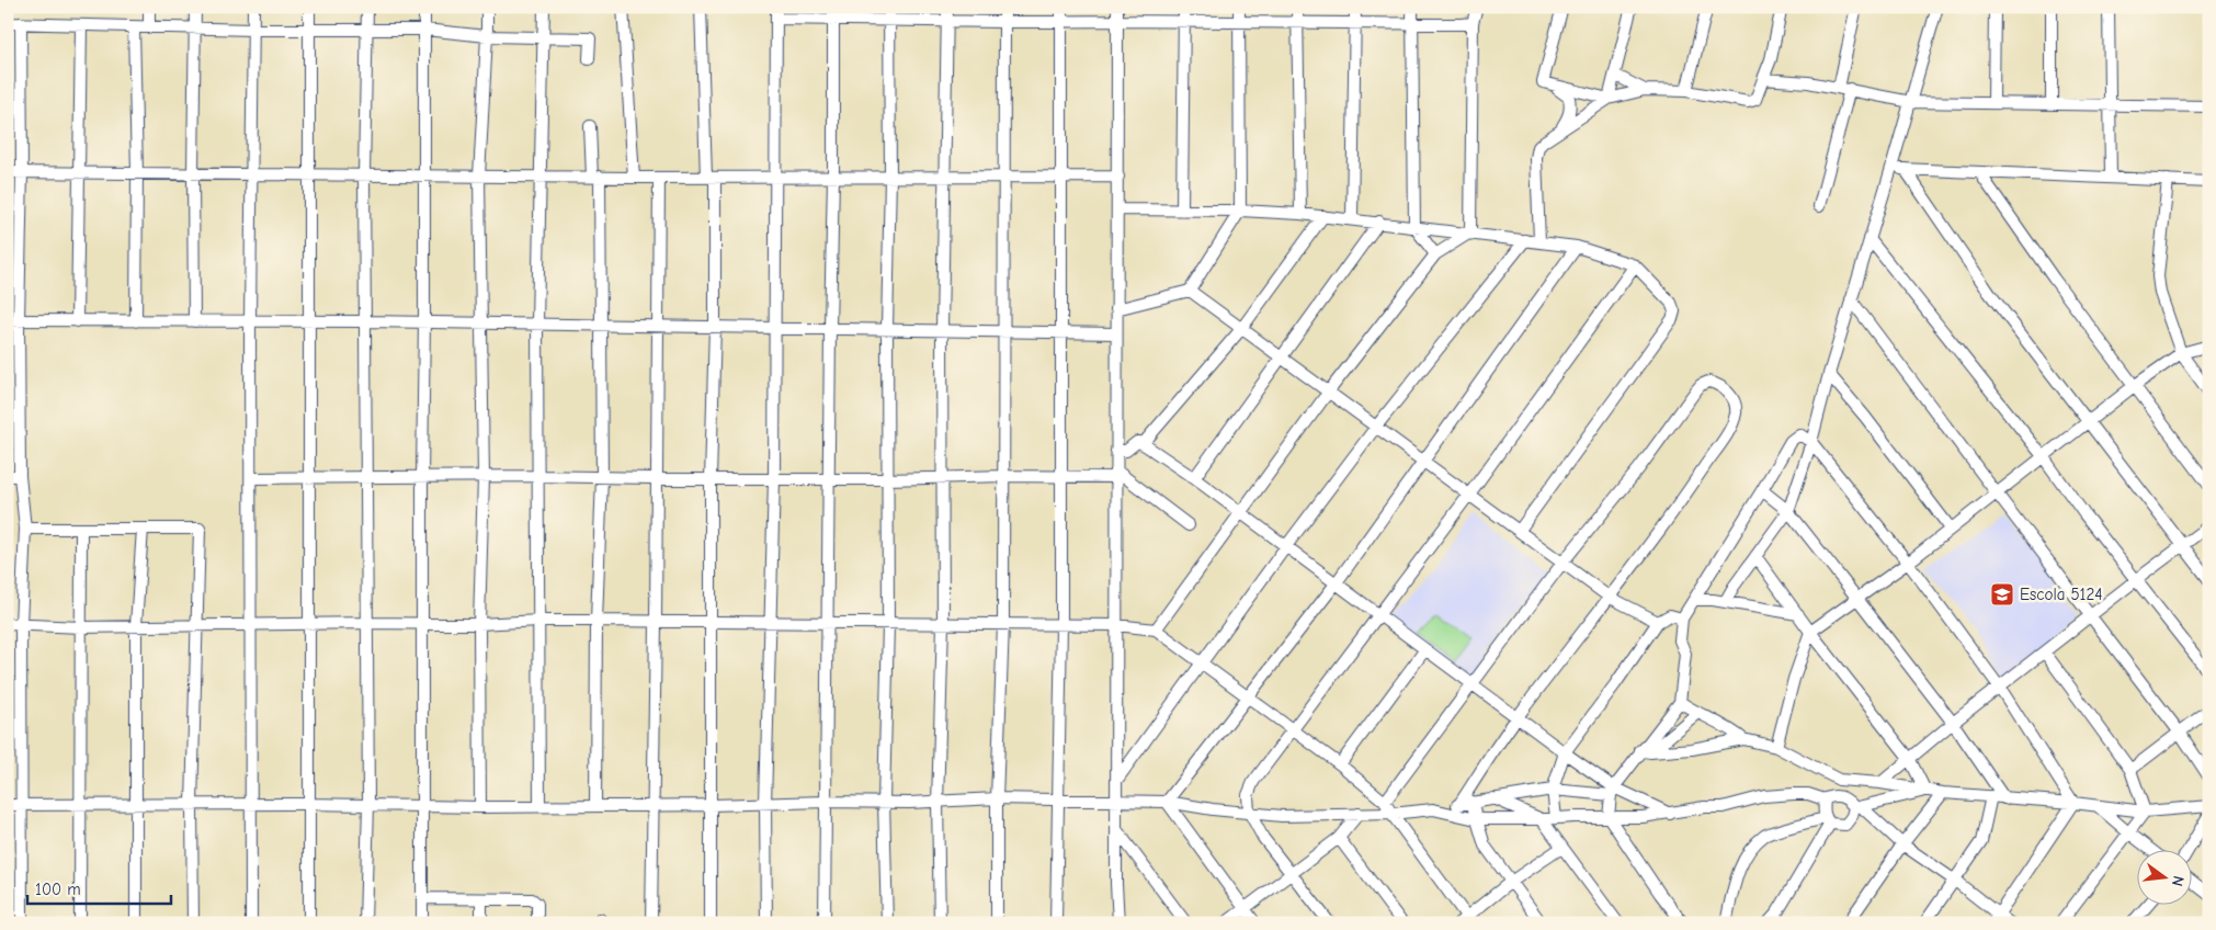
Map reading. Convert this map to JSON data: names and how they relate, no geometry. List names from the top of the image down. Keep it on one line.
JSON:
{"places":{"school or university":["Escola 5124"]},"scale_bar":"100 m","north":"right"}
